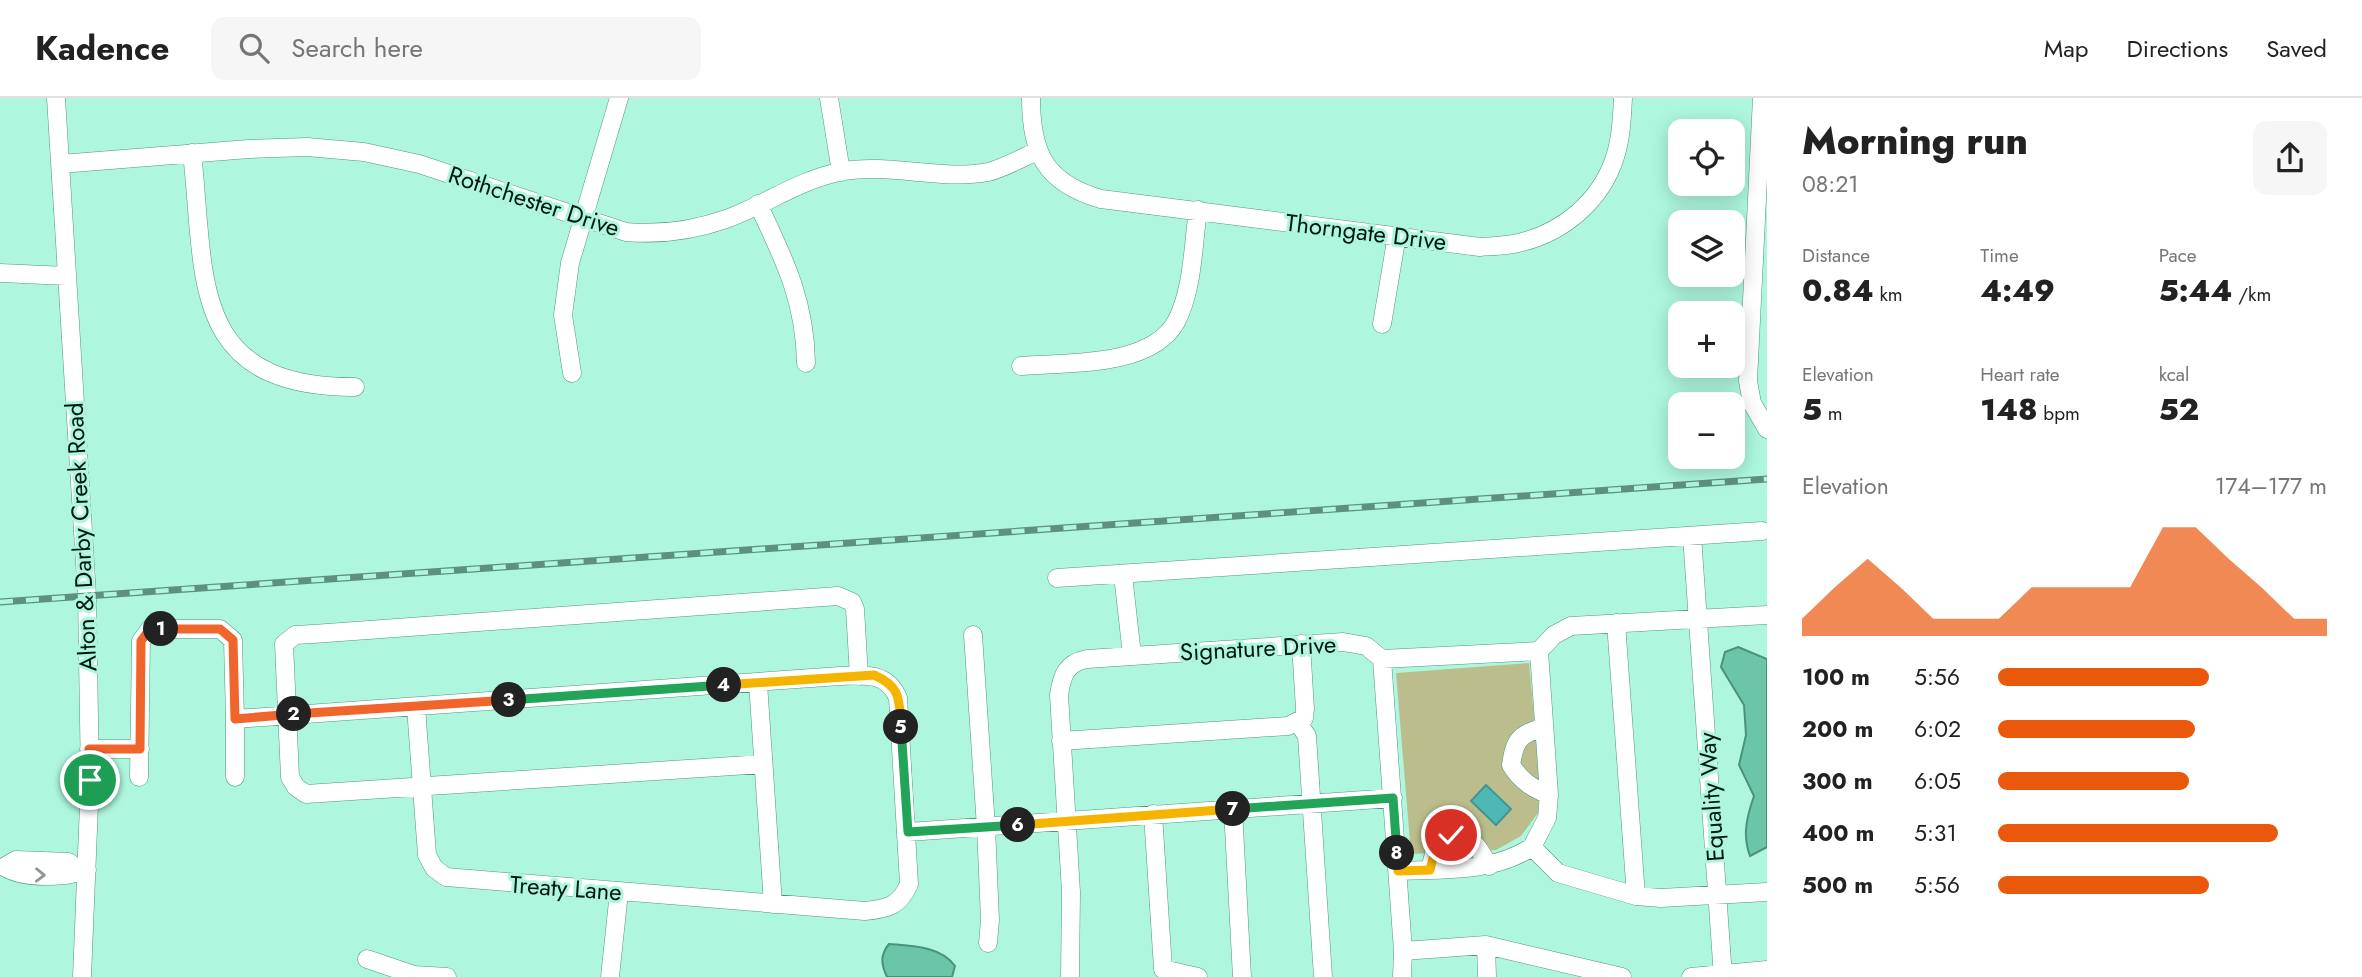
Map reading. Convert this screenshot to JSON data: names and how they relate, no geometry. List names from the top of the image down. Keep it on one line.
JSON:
{"streets":{"street":["Rothchester Drive","Thorngate Drive","Alton & Darby Creek Road","Signature Drive","Equality Way","Treaty Lane"]},"crossings":[["Rothchester Drive","Thorngate Drive"],["Rothchester Drive","Alton & Darby Creek Road"]],"page":{"header":"Kadence","search":"Search here","nav":["Map","Directions","Saved"],"heading":["Morning run","08:21"],"map_buttons":["+","−"],"stats":[["Distance","0.84 km"],["Time","4:49"],["Pace","5:44 /km"],["Elevation","5 m"],["Heart rate","148 bpm"],["kcal","52"]],"chart":["Elevation","174–177 m"],"pins":["1","4","3","2","5","7","6","8"],"list":[{"name":"100 m","note":"5:56"},{"name":"200 m","note":"6:02"},{"name":"300 m","note":"6:05"},{"name":"400 m","note":"5:31"},{"name":"500 m","note":"5:56"}]}}
